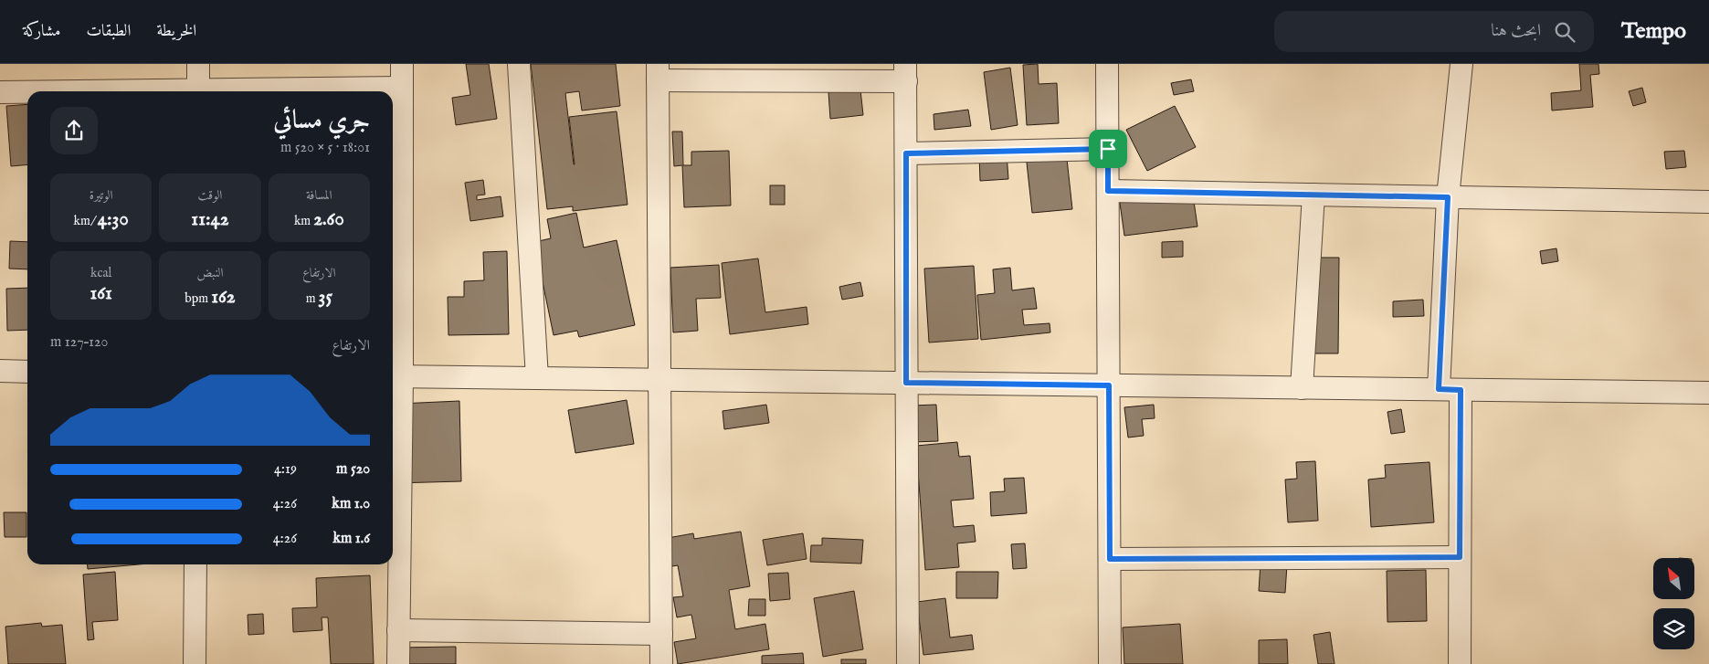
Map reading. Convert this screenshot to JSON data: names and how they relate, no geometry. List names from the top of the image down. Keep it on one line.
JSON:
{"north":"top left","page":{"header":"Tempo","search":"ابحث هنا","nav":["الخريطة","الطبقات","مشاركة"],"heading":["جري مسائي","18:01 · 5 × 520 m"],"stats":[["المسافة","2.60 km"],["الوقت","11:42"],["الوتيرة","4:30 /km"],["الارتفاع","35 m"],["النبض","162 bpm"],["kcal","161"]],"chart":["الارتفاع","120–127 m"],"list":[{"name":"520 m","note":"4:19"},{"name":"1.0 km","note":"4:26"},{"name":"1.6 km","note":"4:26"}]}}
